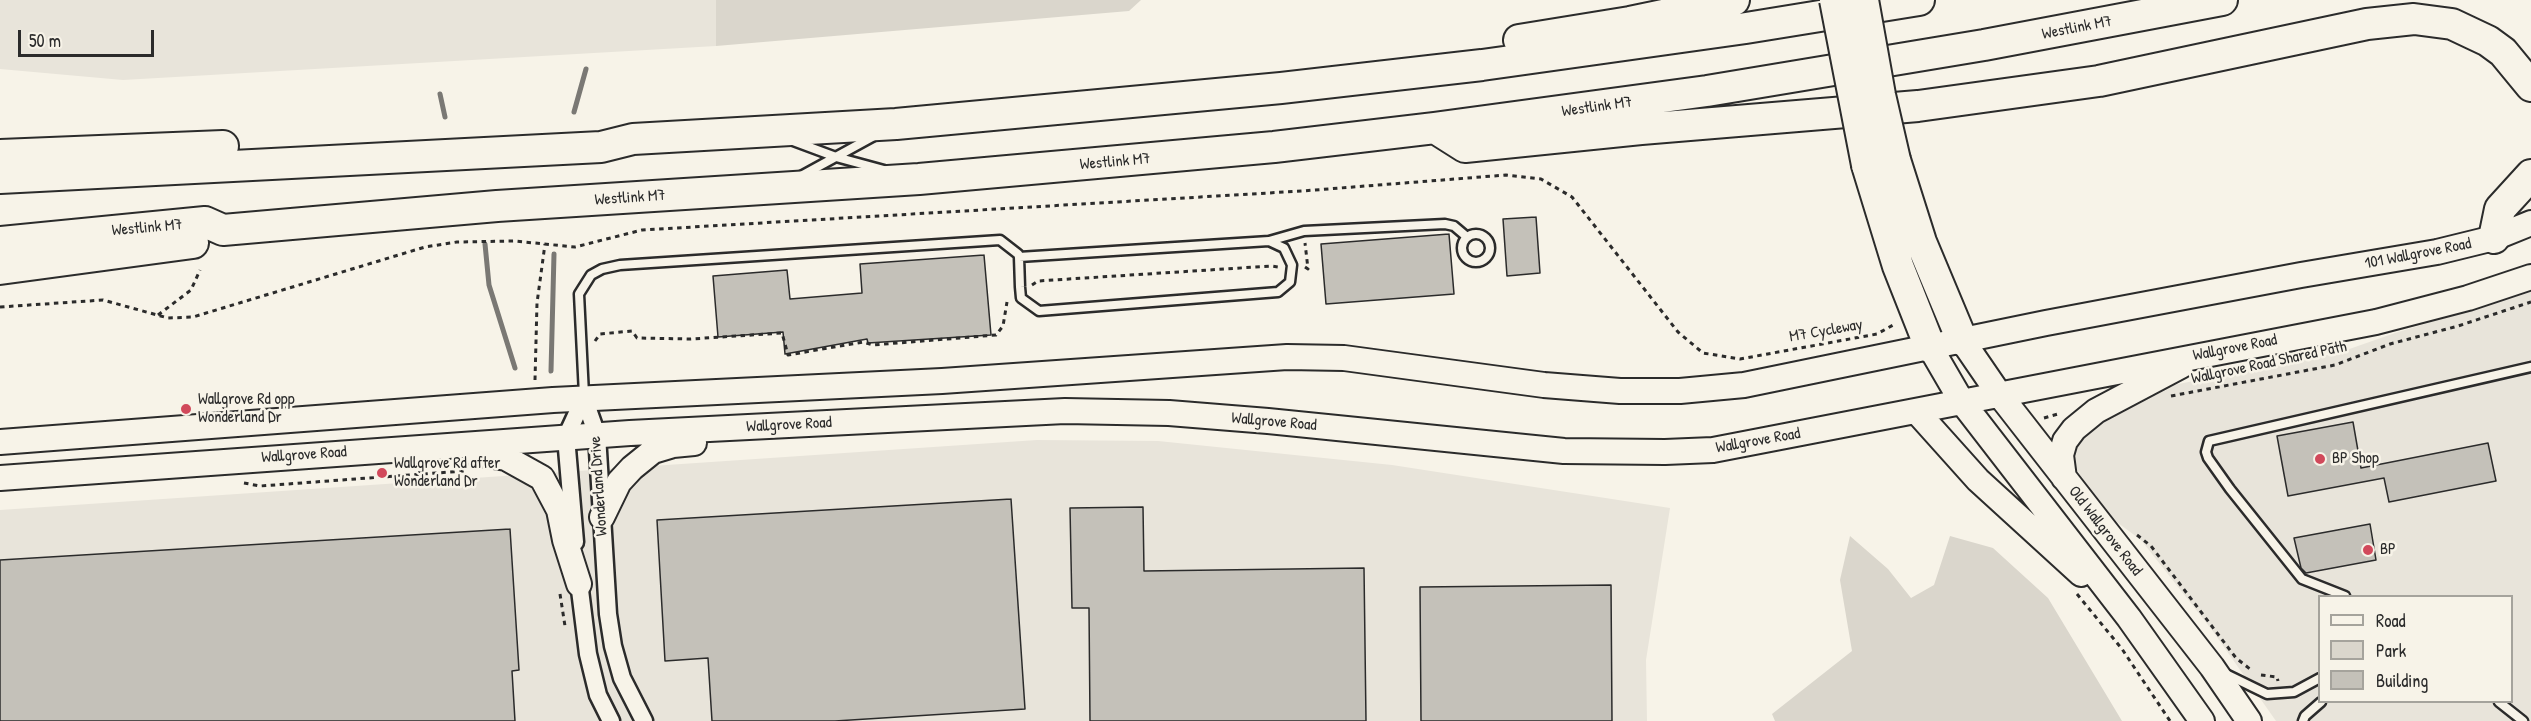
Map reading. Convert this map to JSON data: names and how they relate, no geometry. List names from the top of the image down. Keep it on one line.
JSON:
{"streets":{"highway":["Westlink M7"],"main road":["101 Wallgrove Road","Wallgrove Road","Old Wallgrove Road"],"street":["Wonderland Drive"],"path":["M7 Cycleway","Wallgrove Road Shared Path"]},"crossings":[["101 Wallgrove Road","Old Wallgrove Road"],["Wallgrove Road","Wonderland Drive"],["Wallgrove Road","Old Wallgrove Road"]],"places":["Wallgrove Rd opp Wonderland Dr","BP Shop","Wallgrove Rd after Wonderland Dr","BP"],"legend":["Road","Park","Building"],"scale_bar":"50 m"}
